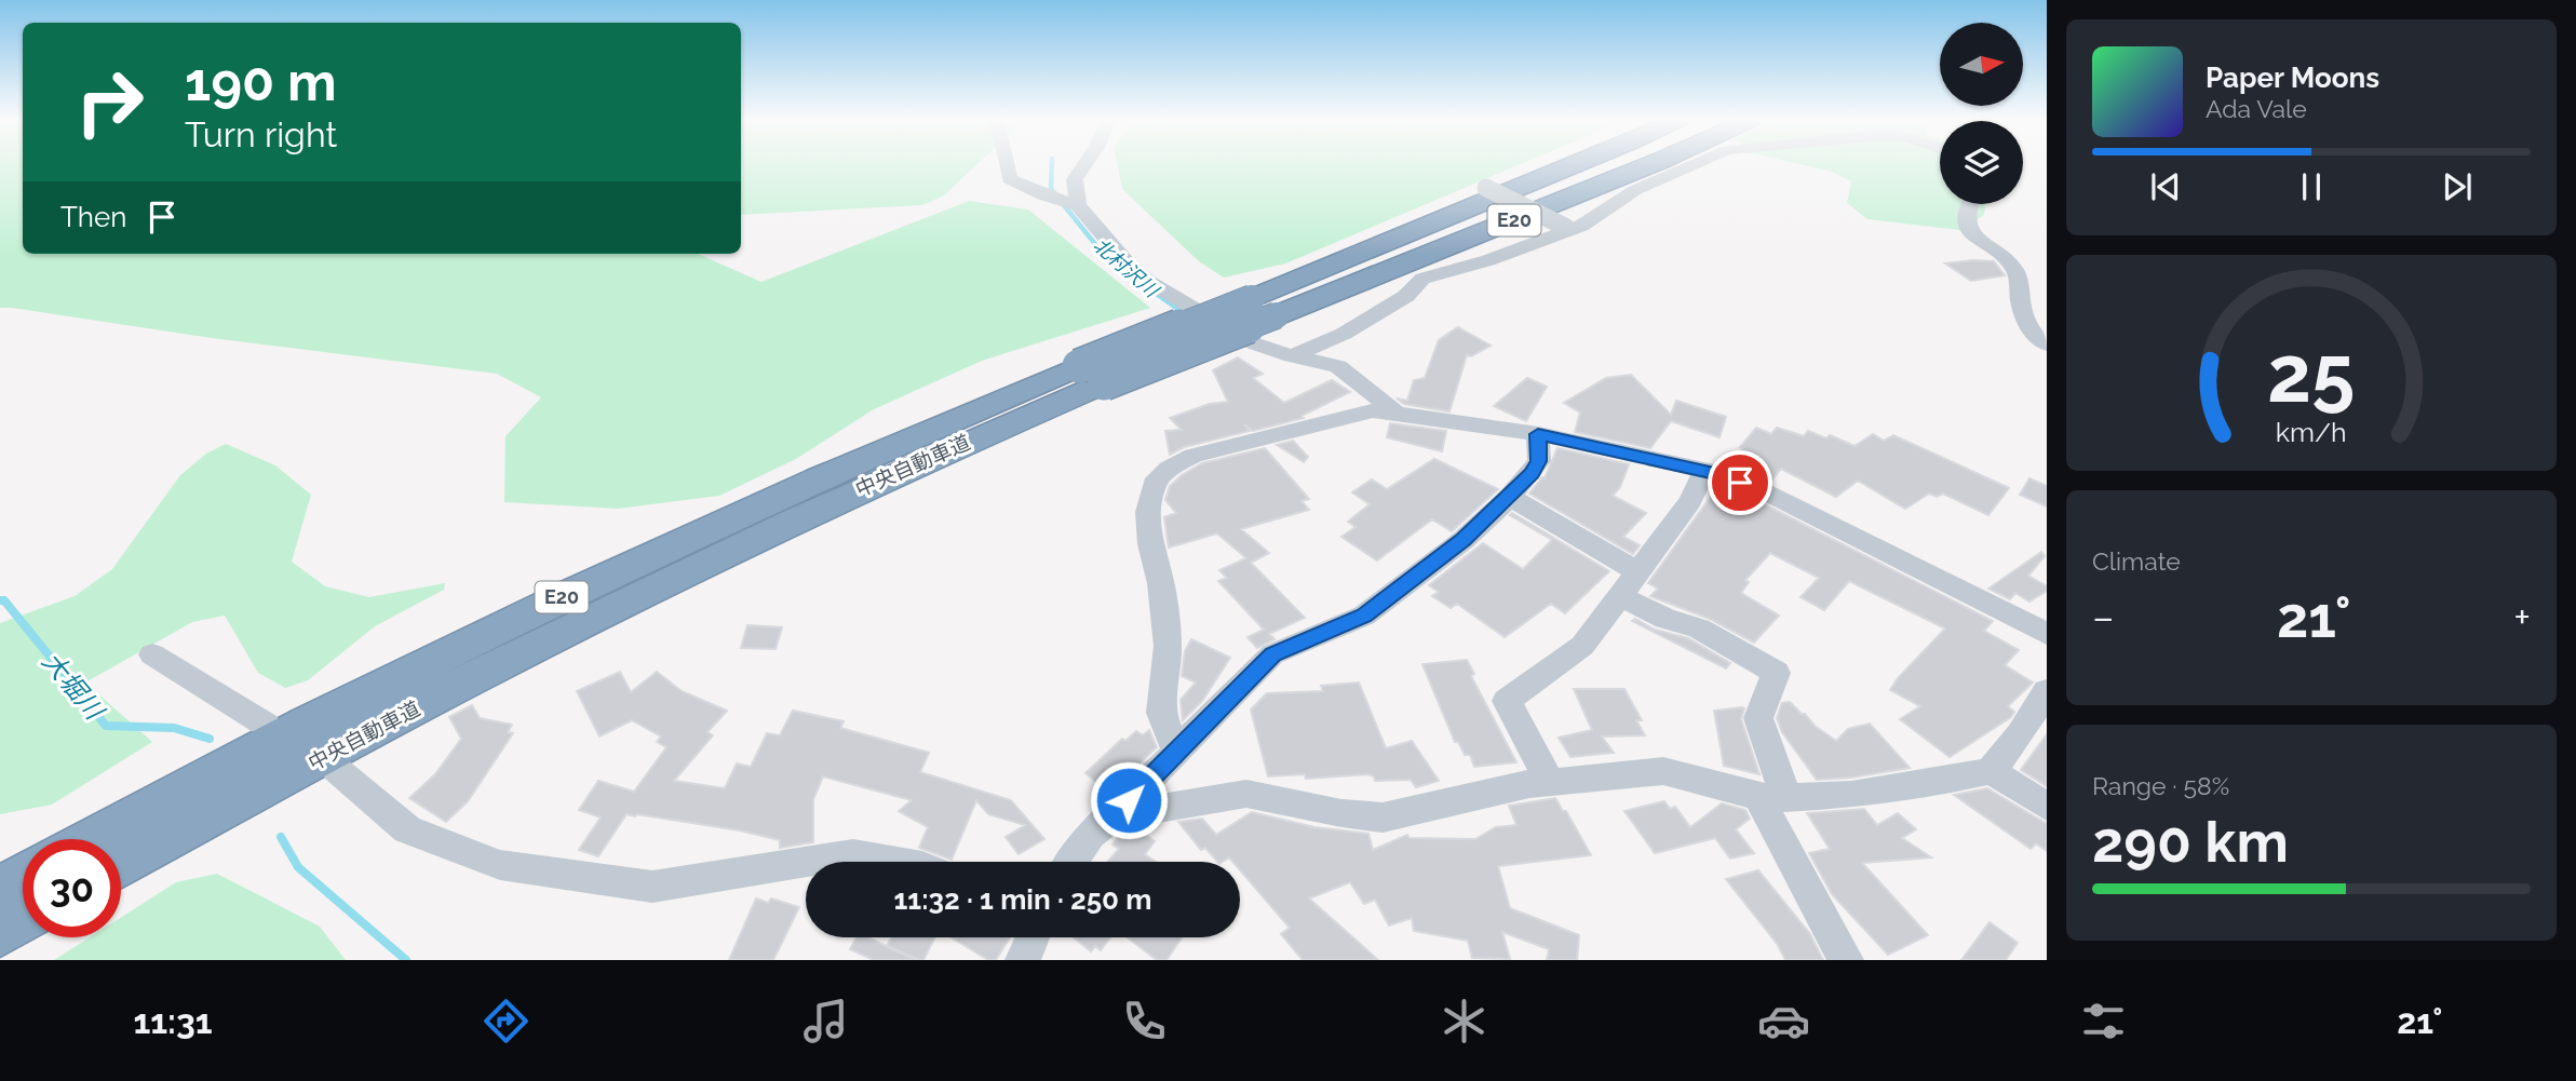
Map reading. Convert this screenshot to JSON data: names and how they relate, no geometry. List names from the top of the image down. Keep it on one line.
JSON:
{"streets":{"highway":["E20","中央自動車道"]},"water":["北村沢川","大堀川"],"north":"right","page":{"turn":["190 m","Turn right"],"song":["Paper Moons","Ada Vale"],"then":"Then","tile":["Climate",["Range · 58%","290 km"]],"heat":["−","21°","+"],"limit":"30","trip":"11:32 · 1 min · 250 m","tabs":["11:31","21°"],"gauge":["25","km/h"]}}
